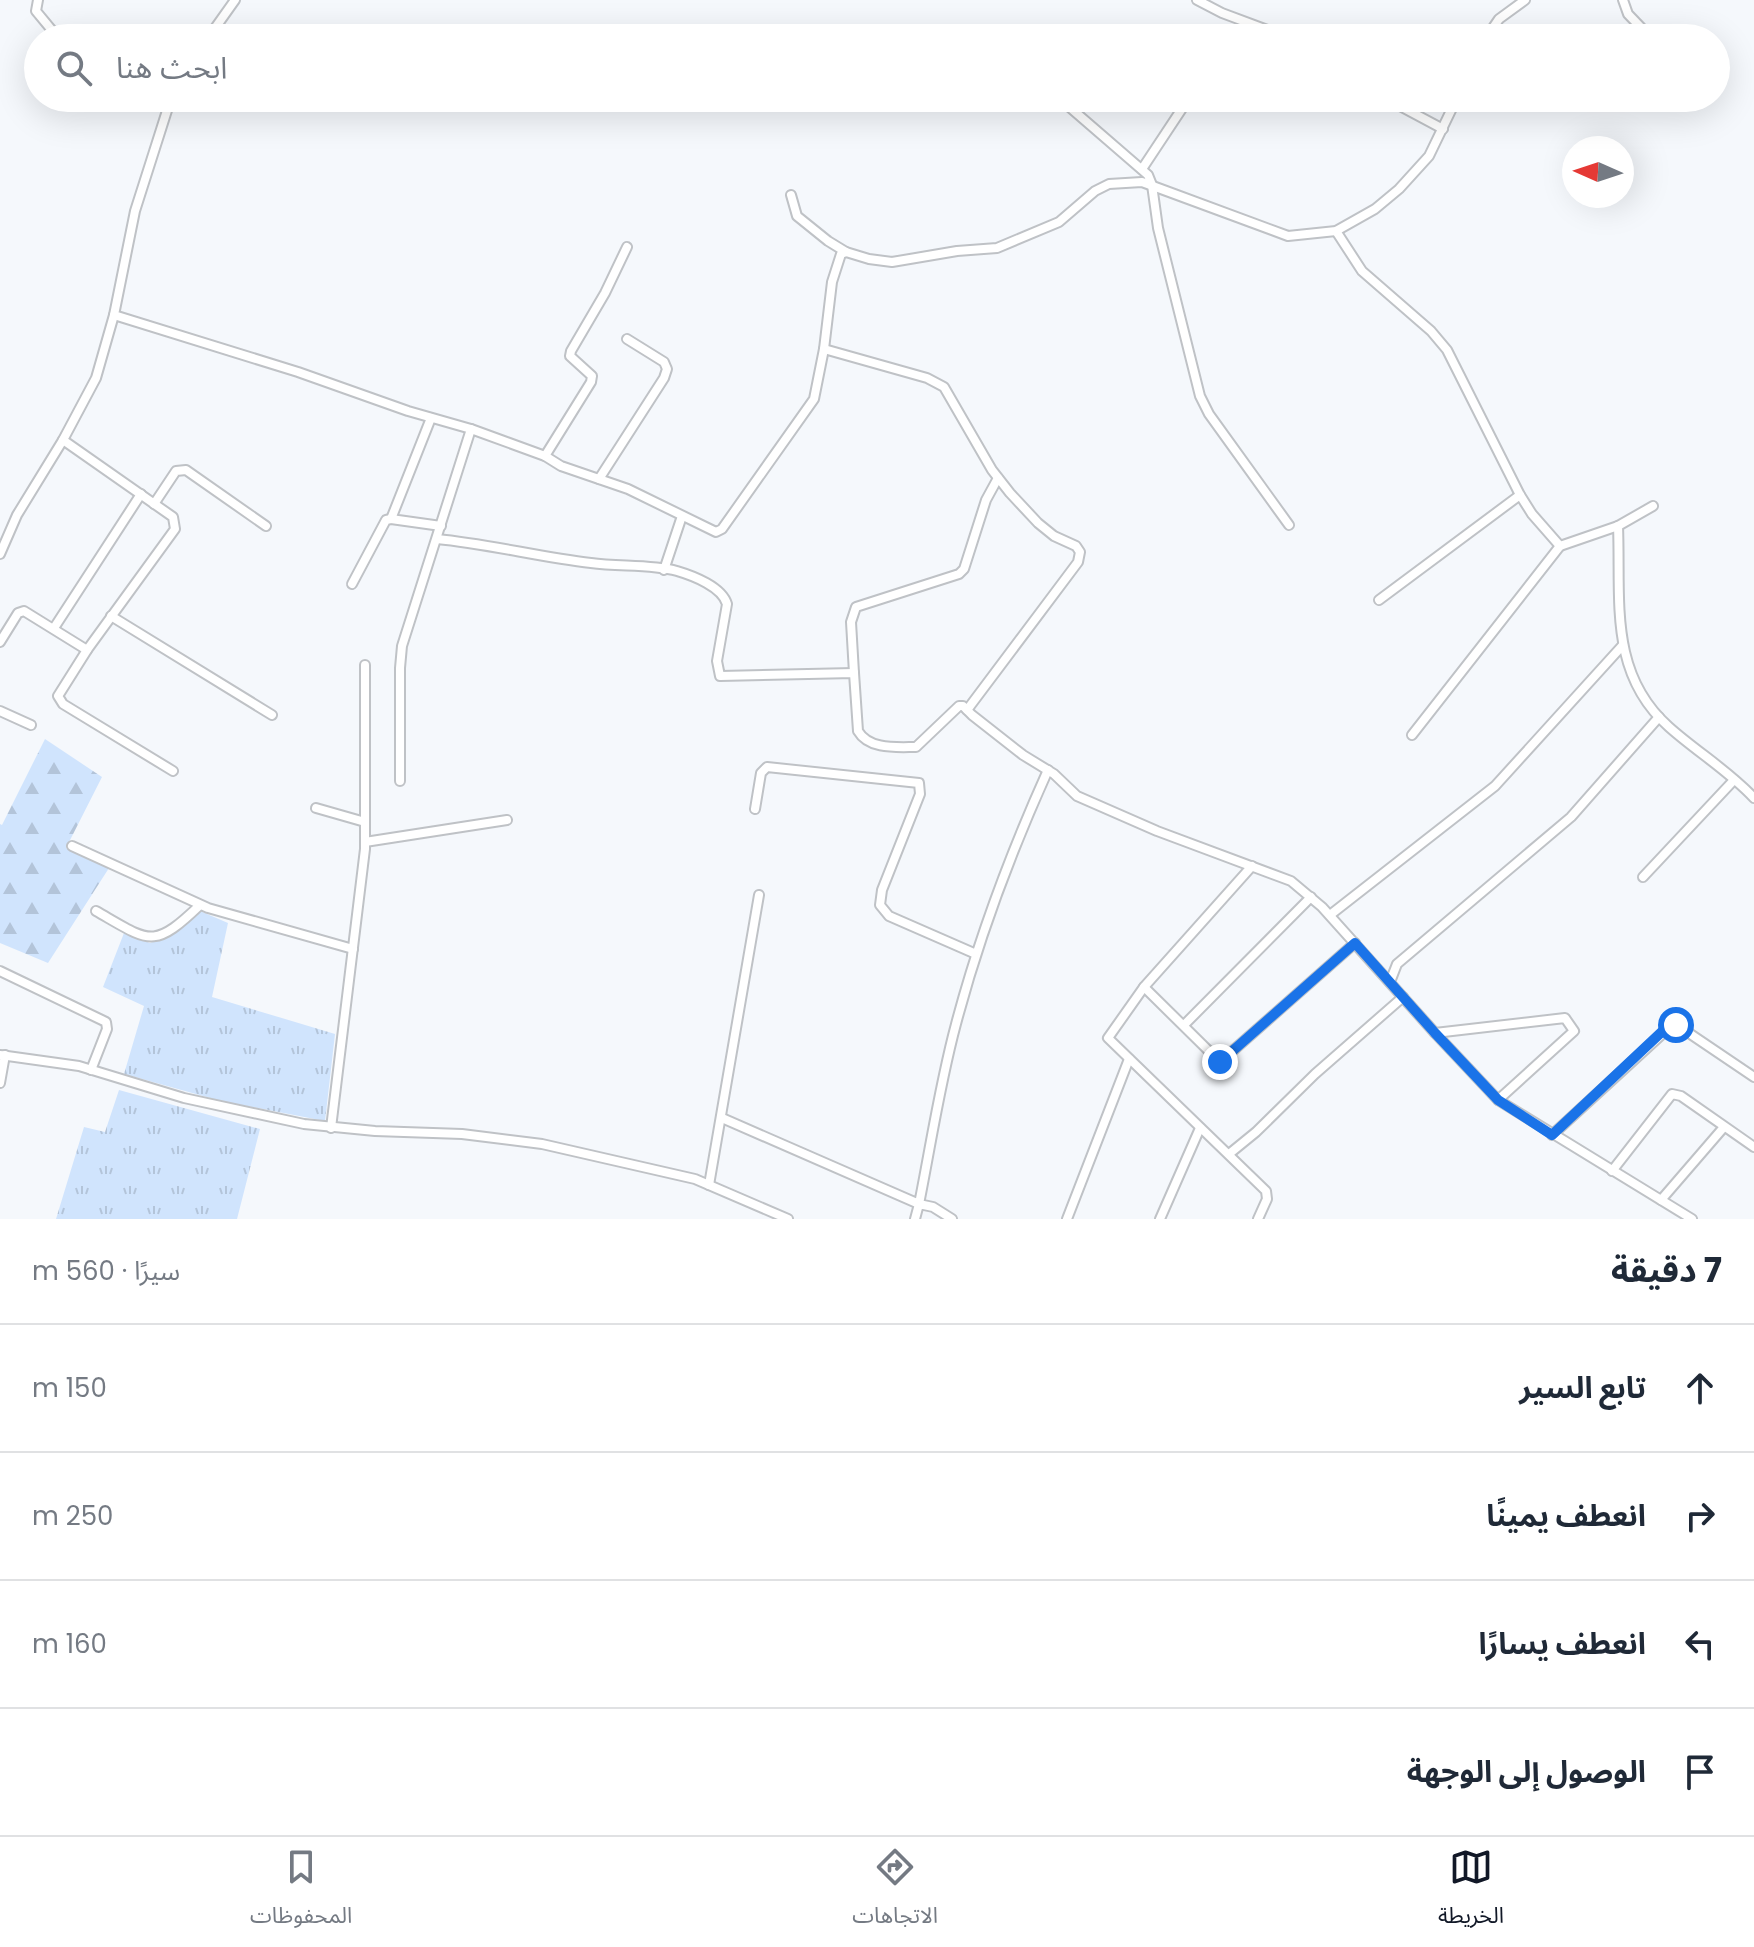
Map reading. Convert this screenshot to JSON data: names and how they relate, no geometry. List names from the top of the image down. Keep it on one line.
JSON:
{"north":"left","page":{"search":"ابحث هنا","heading":["7 دقيقة","سيرًا · 560 m"],"list":[["تابع السير","150 m"],["انعطف يمينًا","250 m"],["انعطف يسارًا","160 m"],"الوصول إلى الوجهة"],"nav":["الخريطة","الاتجاهات","المحفوظات"]}}
